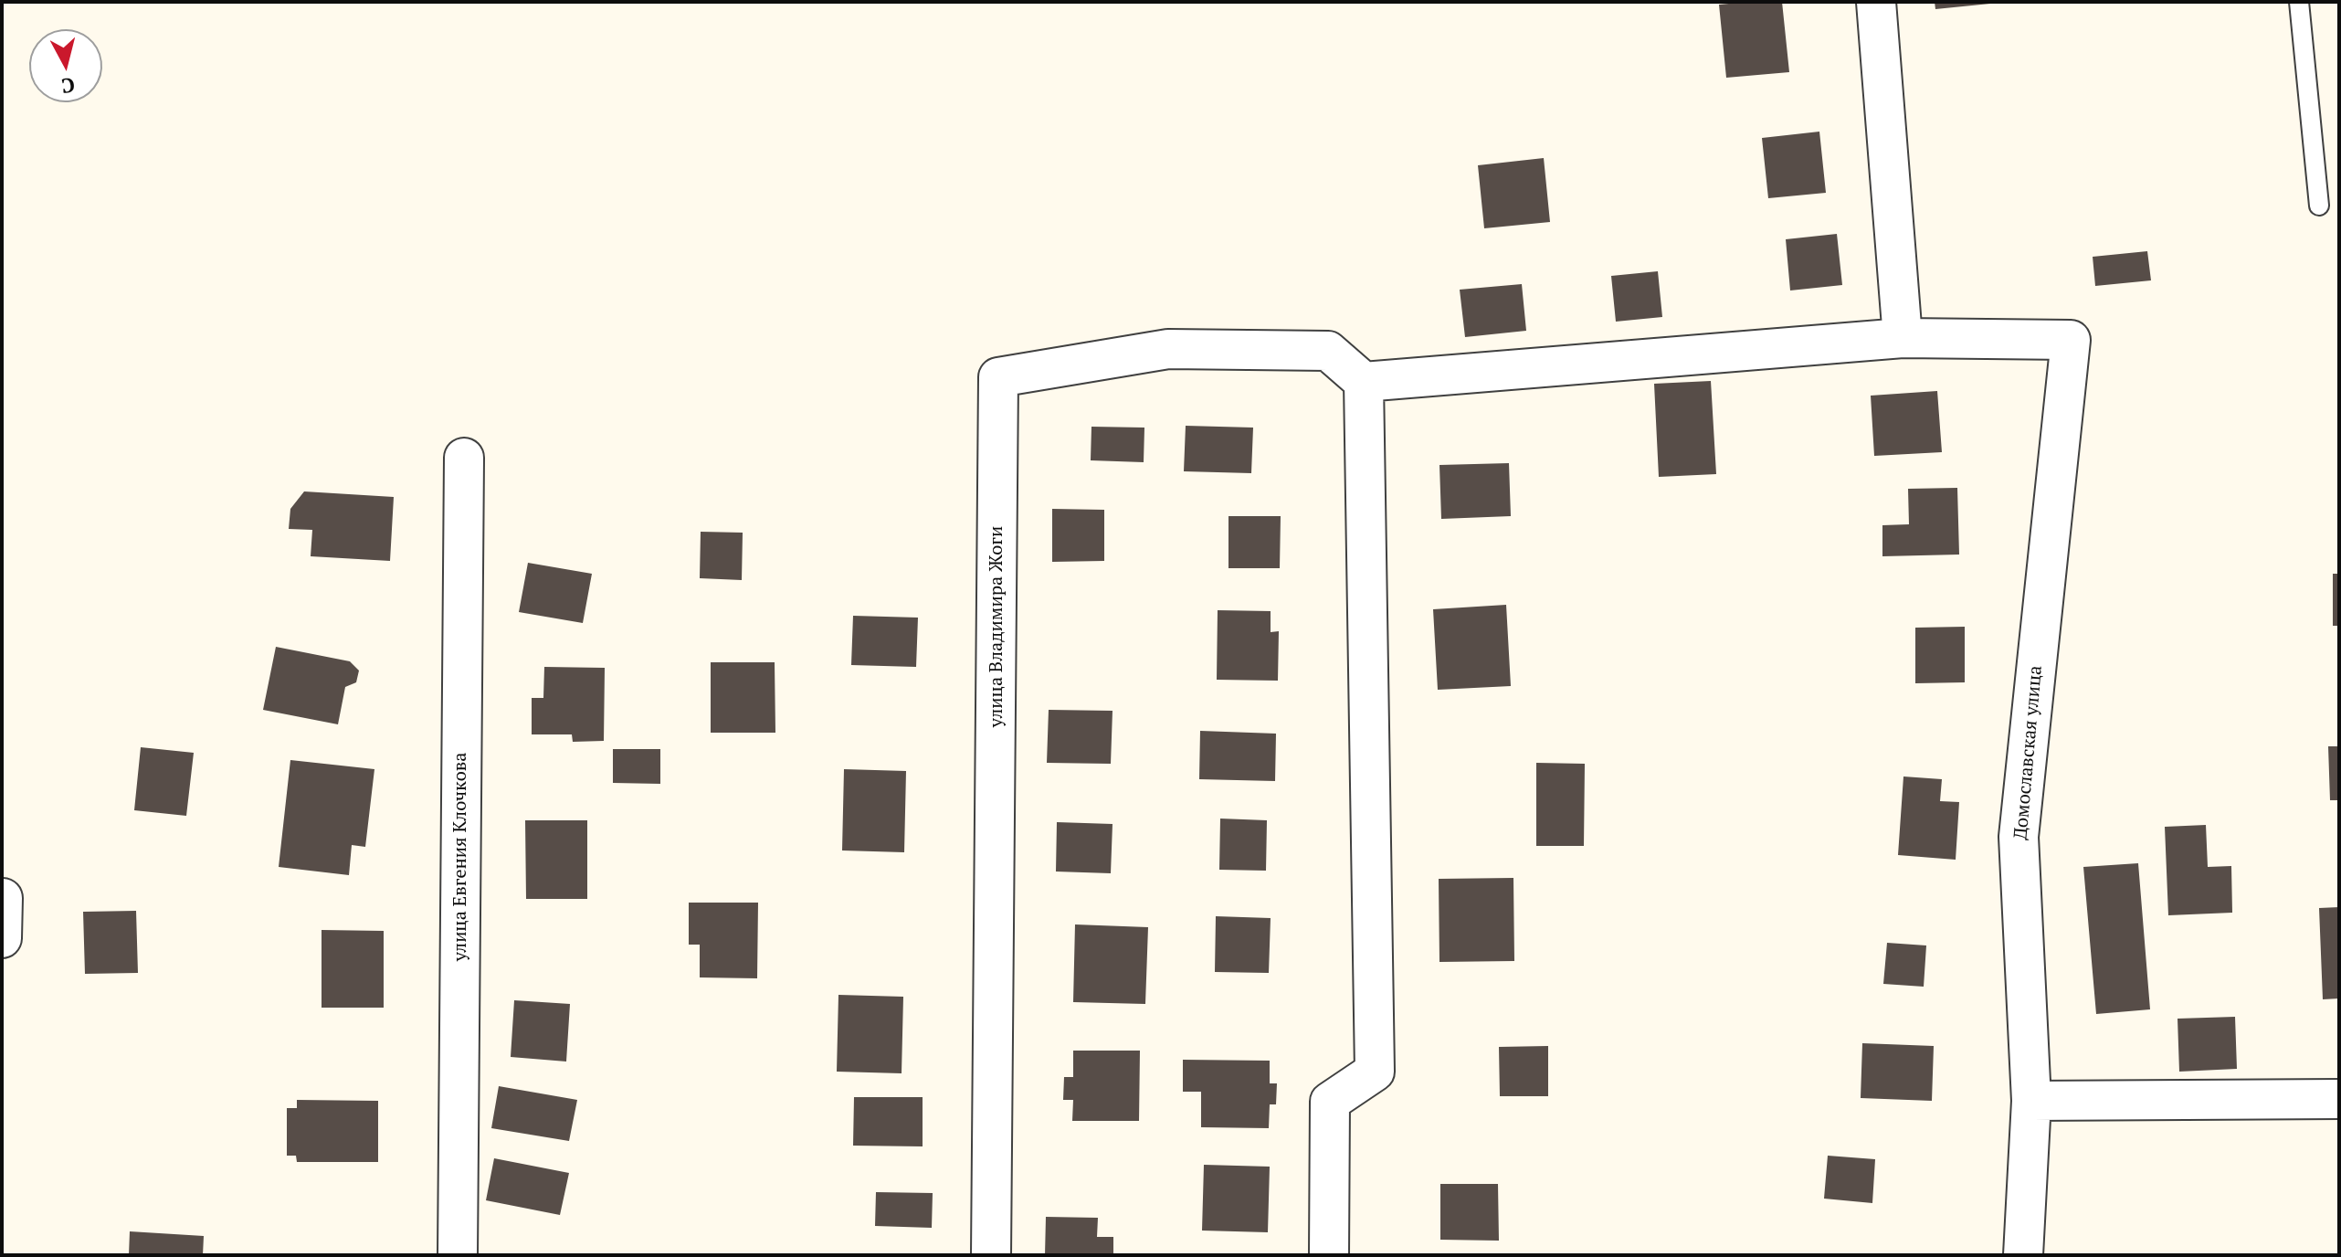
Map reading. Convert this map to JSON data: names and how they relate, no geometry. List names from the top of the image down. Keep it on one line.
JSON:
{"streets":{"street":["улица Владимира Жоги","Домославская улица","улица Евгения Клочкова"]},"north":"bottom"}
